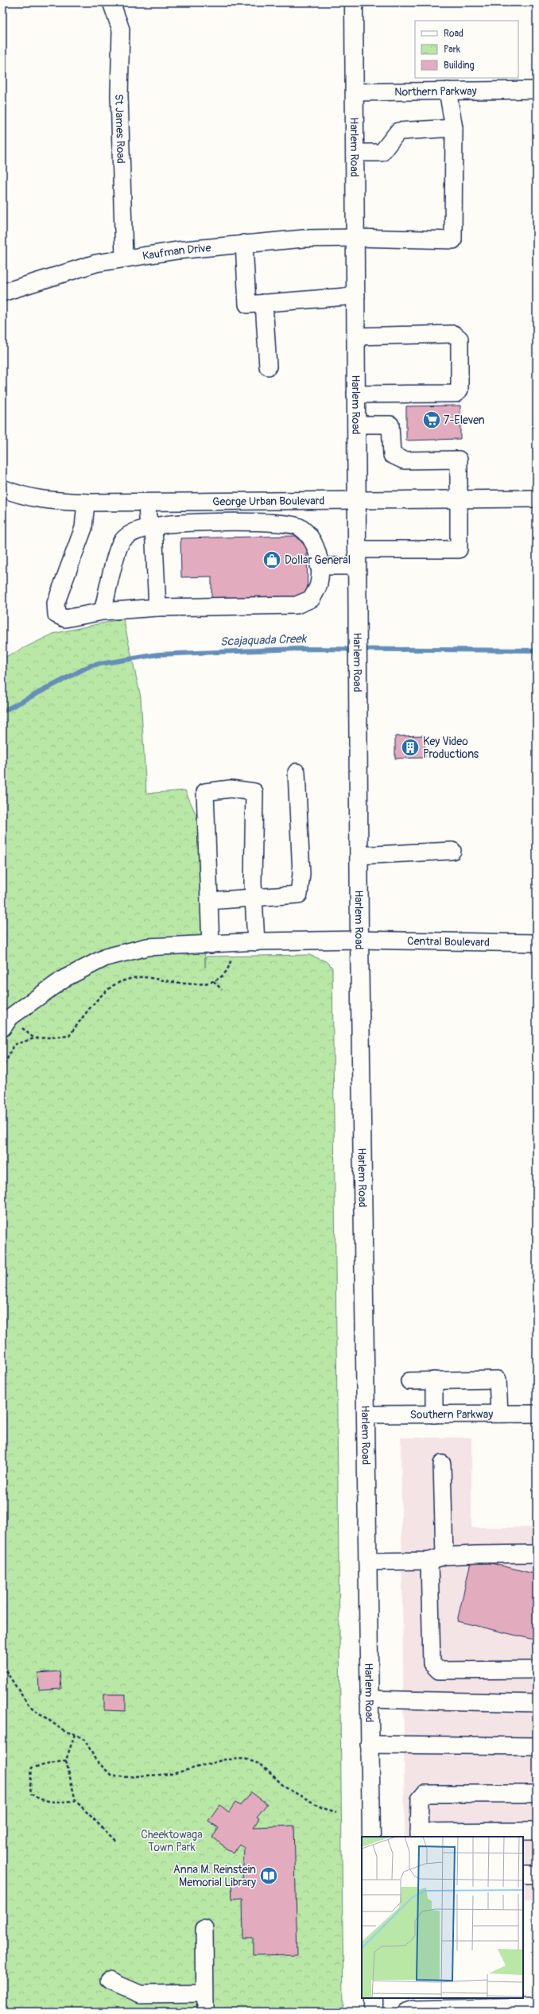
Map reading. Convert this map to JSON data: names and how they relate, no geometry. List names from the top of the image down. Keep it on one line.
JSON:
{"streets":{"main road":["Harlem Road"],"street":["Northern Parkway","St James Road","Kaufman Drive","George Urban Boulevard","Central Boulevard","Southern Parkway"]},"crossings":[["Northern Parkway","Harlem Road"],["St James Road","Kaufman Drive"],["Harlem Road","Kaufman Drive"],["Harlem Road","George Urban Boulevard"],["Harlem Road","Central Boulevard"],["Harlem Road","Southern Parkway"]],"water":["Scajaquada Creek"],"parks":["Cheektowaga Town Park"],"places":{"supermarket":["7-Eleven"],"shop":["Dollar General"],"building":["Key Video Productions"],"library":["Anna M. Reinstein Memorial Library"]},"legend":["Road","Park","Building"]}
